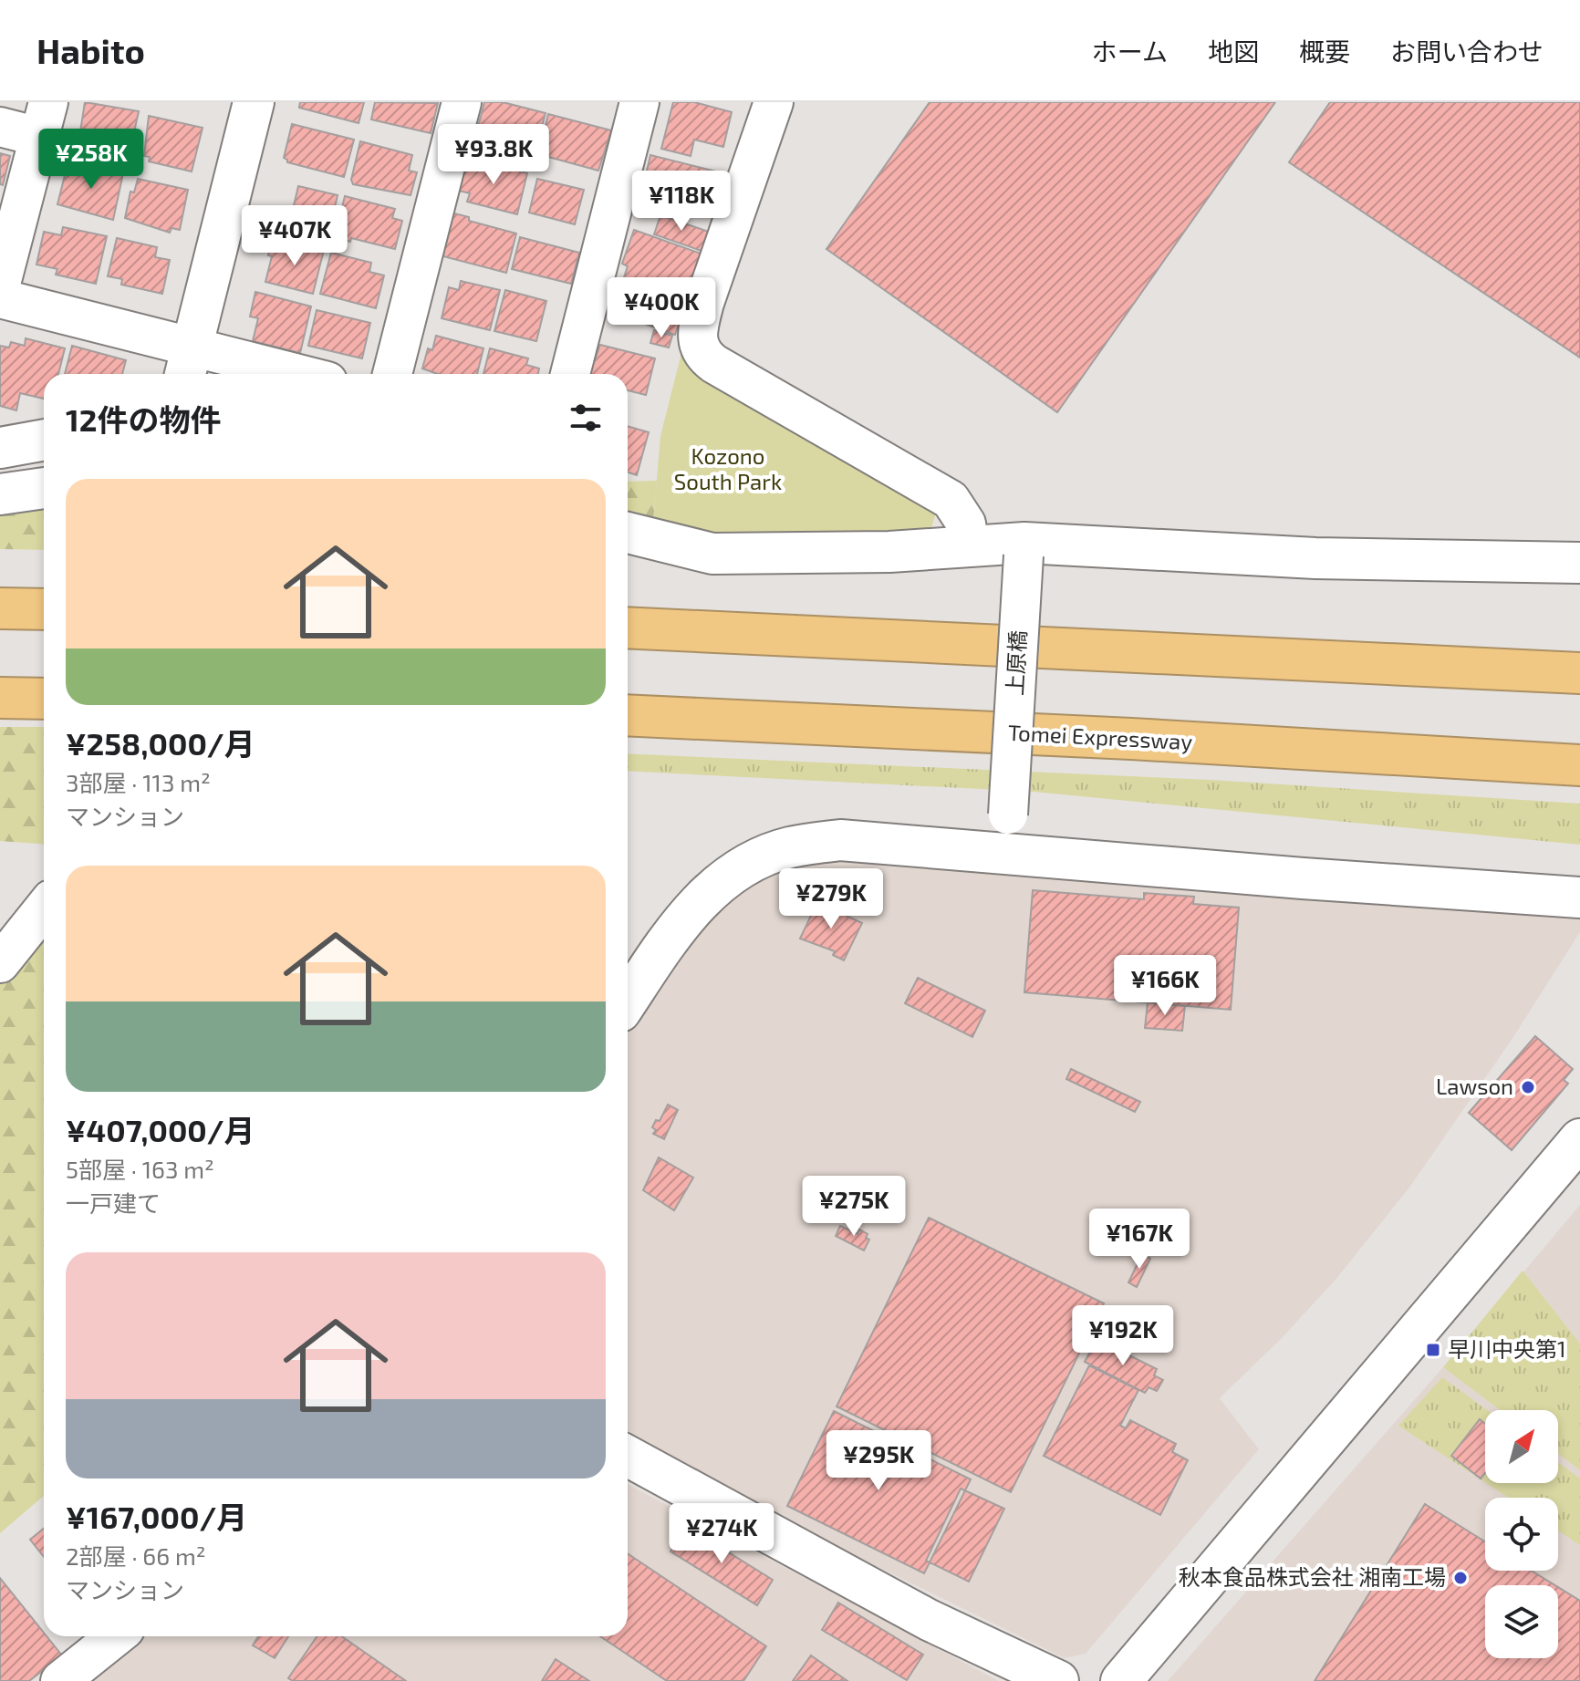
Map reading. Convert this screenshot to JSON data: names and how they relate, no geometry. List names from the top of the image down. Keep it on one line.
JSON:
{"streets":{"highway":["Tomei Expressway"],"street":["上原橋"]},"parks":["Kozono South Park"],"places":{"other":["Lawson","秋本食品株式会社 湘南工場"],"transit":["早川中央第1"]},"north":"top right","page":{"header":"Habito","nav":["ホーム","地図","概要","お問い合わせ"],"price":["¥93.8K","¥258K","¥118K","¥407K","¥400K","¥279K","¥166K","¥275K","¥167K","¥192K","¥295K","¥274K"],"heading":"12件の物件","list":[{"name":"¥258,000/月","note":"3部屋 · 113 m² · マンション"},{"name":"¥407,000/月","note":"5部屋 · 163 m² · 一戸建て"},{"name":"¥167,000/月","note":"2部屋 · 66 m² · マンション"}]}}
